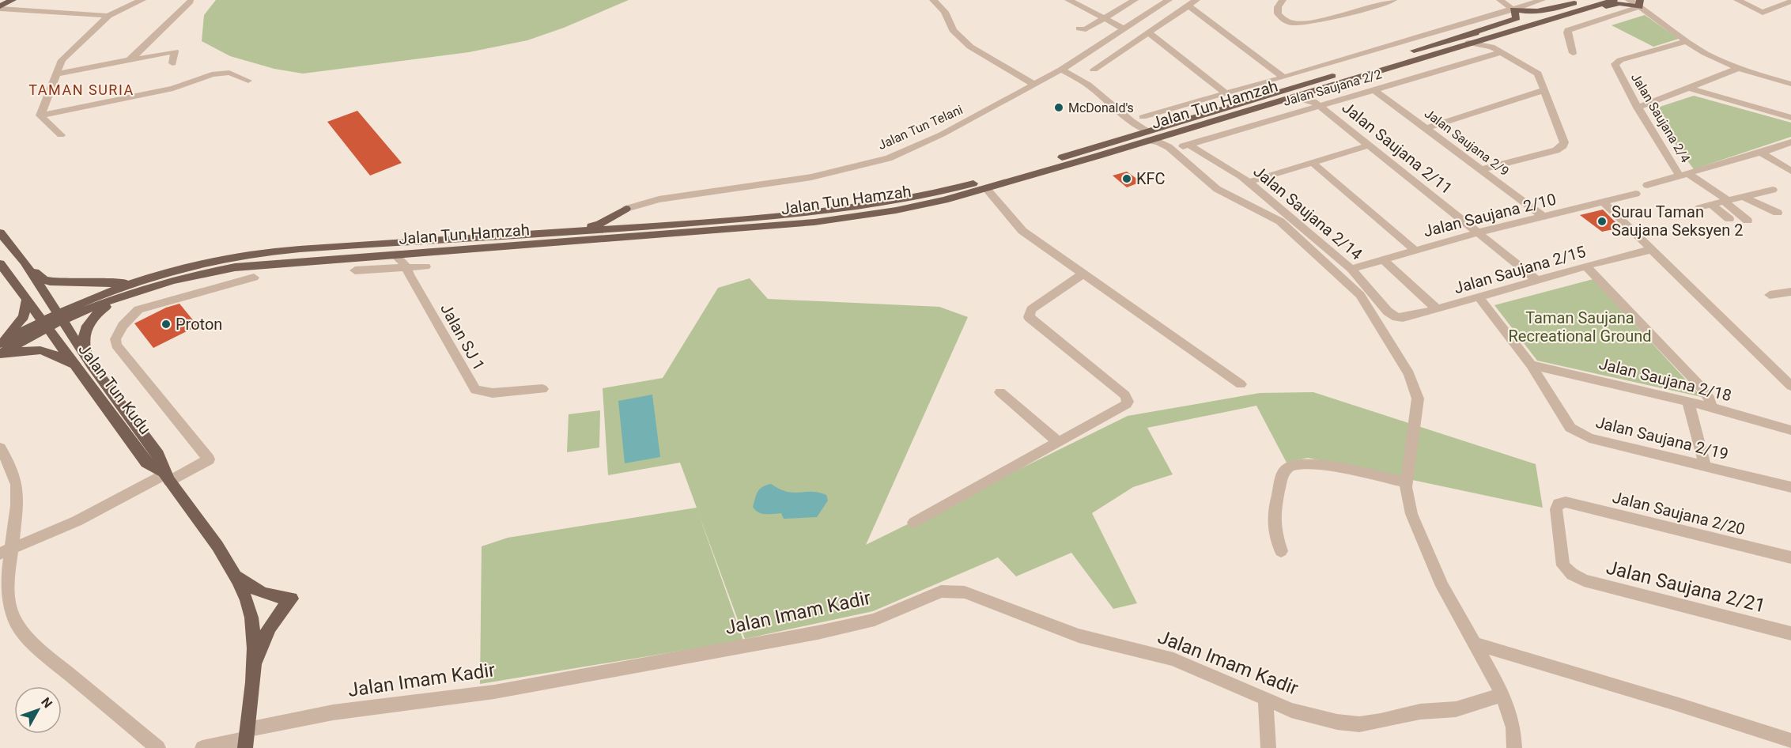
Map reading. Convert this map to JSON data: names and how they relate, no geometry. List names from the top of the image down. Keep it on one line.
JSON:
{"streets":{"main road":["Jalan Tun Hamzah","Jalan Tun Kudu"],"street":["Jalan Saujana 2/2","Jalan Saujana 2/4","Jalan Tun Telani","Jalan Saujana 2/9","Jalan Saujana 2/11","Jalan Saujana 2/14","Jalan Saujana 2/10","Jalan Saujana 2/15","Jalan SJ 1","Jalan Saujana 2/18","Jalan Saujana 2/19","Jalan Saujana 2/20","Jalan Saujana 2/21","Jalan Imam Kadir"]},"crossings":[["Jalan Saujana 2/2","Jalan Saujana 2/9"],["Jalan Saujana 2/2","Jalan Saujana 2/11"],["Jalan Saujana 2/2","Jalan Saujana 2/14"],["Jalan Tun Hamzah","Jalan SJ 1"],["Jalan Tun Hamzah","Jalan Tun Kudu"],["Jalan Saujana 2/9","Jalan Saujana 2/10"],["Jalan Saujana 2/11","Jalan Saujana 2/10"],["Jalan Saujana 2/11","Jalan Saujana 2/15"],["Jalan Saujana 2/14","Jalan Saujana 2/10"],["Jalan Saujana 2/14","Jalan Saujana 2/15"],["Jalan Saujana 2/15","Jalan Saujana 2/19"],["Jalan Saujana 2/18","Jalan Saujana 2/19"],["Jalan Tun Kudu","Jalan Imam Kadir"],["Jalan Saujana 2/20","Jalan Saujana 2/21"]],"districts":["TAMAN SURIA"],"parks":["Taman Saujana Recreational Ground"],"places":["McDonald's","KFC","Surau Taman Saujana Seksyen 2","Proton"],"north":"top right"}
